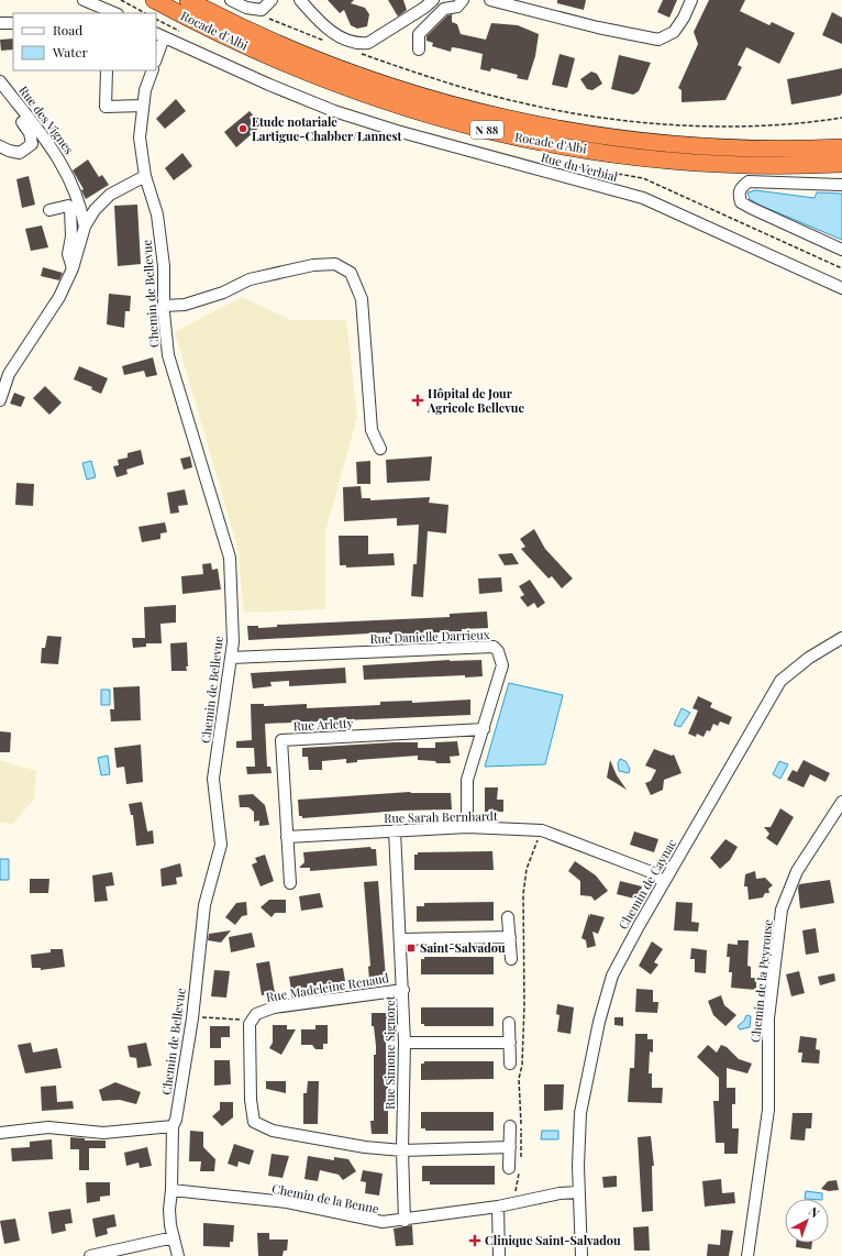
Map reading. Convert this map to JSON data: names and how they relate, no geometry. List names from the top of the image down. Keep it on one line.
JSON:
{"streets":{"highway":["Rocade d'Albi","N 88"],"street":["Rue des Vignes","Rue du Verbial","Chemin de Bellevue","Rue Danielle Darrieux","Rue Arletty","Rue Sarah Bernhardt","Chemin de Caynac","Chemin de la Peyrouse","Rue Madeleine Renaud","Rue Simone Signoret","Chemin de la Benne"]},"crossings":[["Chemin de Bellevue","Rue Danielle Darrieux"],["Chemin de Bellevue","Chemin de la Benne"],["Rue Danielle Darrieux","Rue Arletty"],["Rue Danielle Darrieux","Rue Sarah Bernhardt"],["Rue Arletty","Rue Sarah Bernhardt"],["Rue Sarah Bernhardt","Chemin de Caynac"],["Rue Sarah Bernhardt","Rue Simone Signoret"],["Chemin de Caynac","Chemin de la Benne"],["Rue Madeleine Renaud","Rue Simone Signoret"],["Rue Simone Signoret","Chemin de la Benne"]],"places":{"other":["Etude notariale Lartigue-Chabber/Lannest"],"health":["Hôpital de Jour Agricole Bellevue","Clinique Saint-Salvadou"],"transit":["Saint-Salvadou"]},"legend":["Road","Water"],"north":"top right"}
